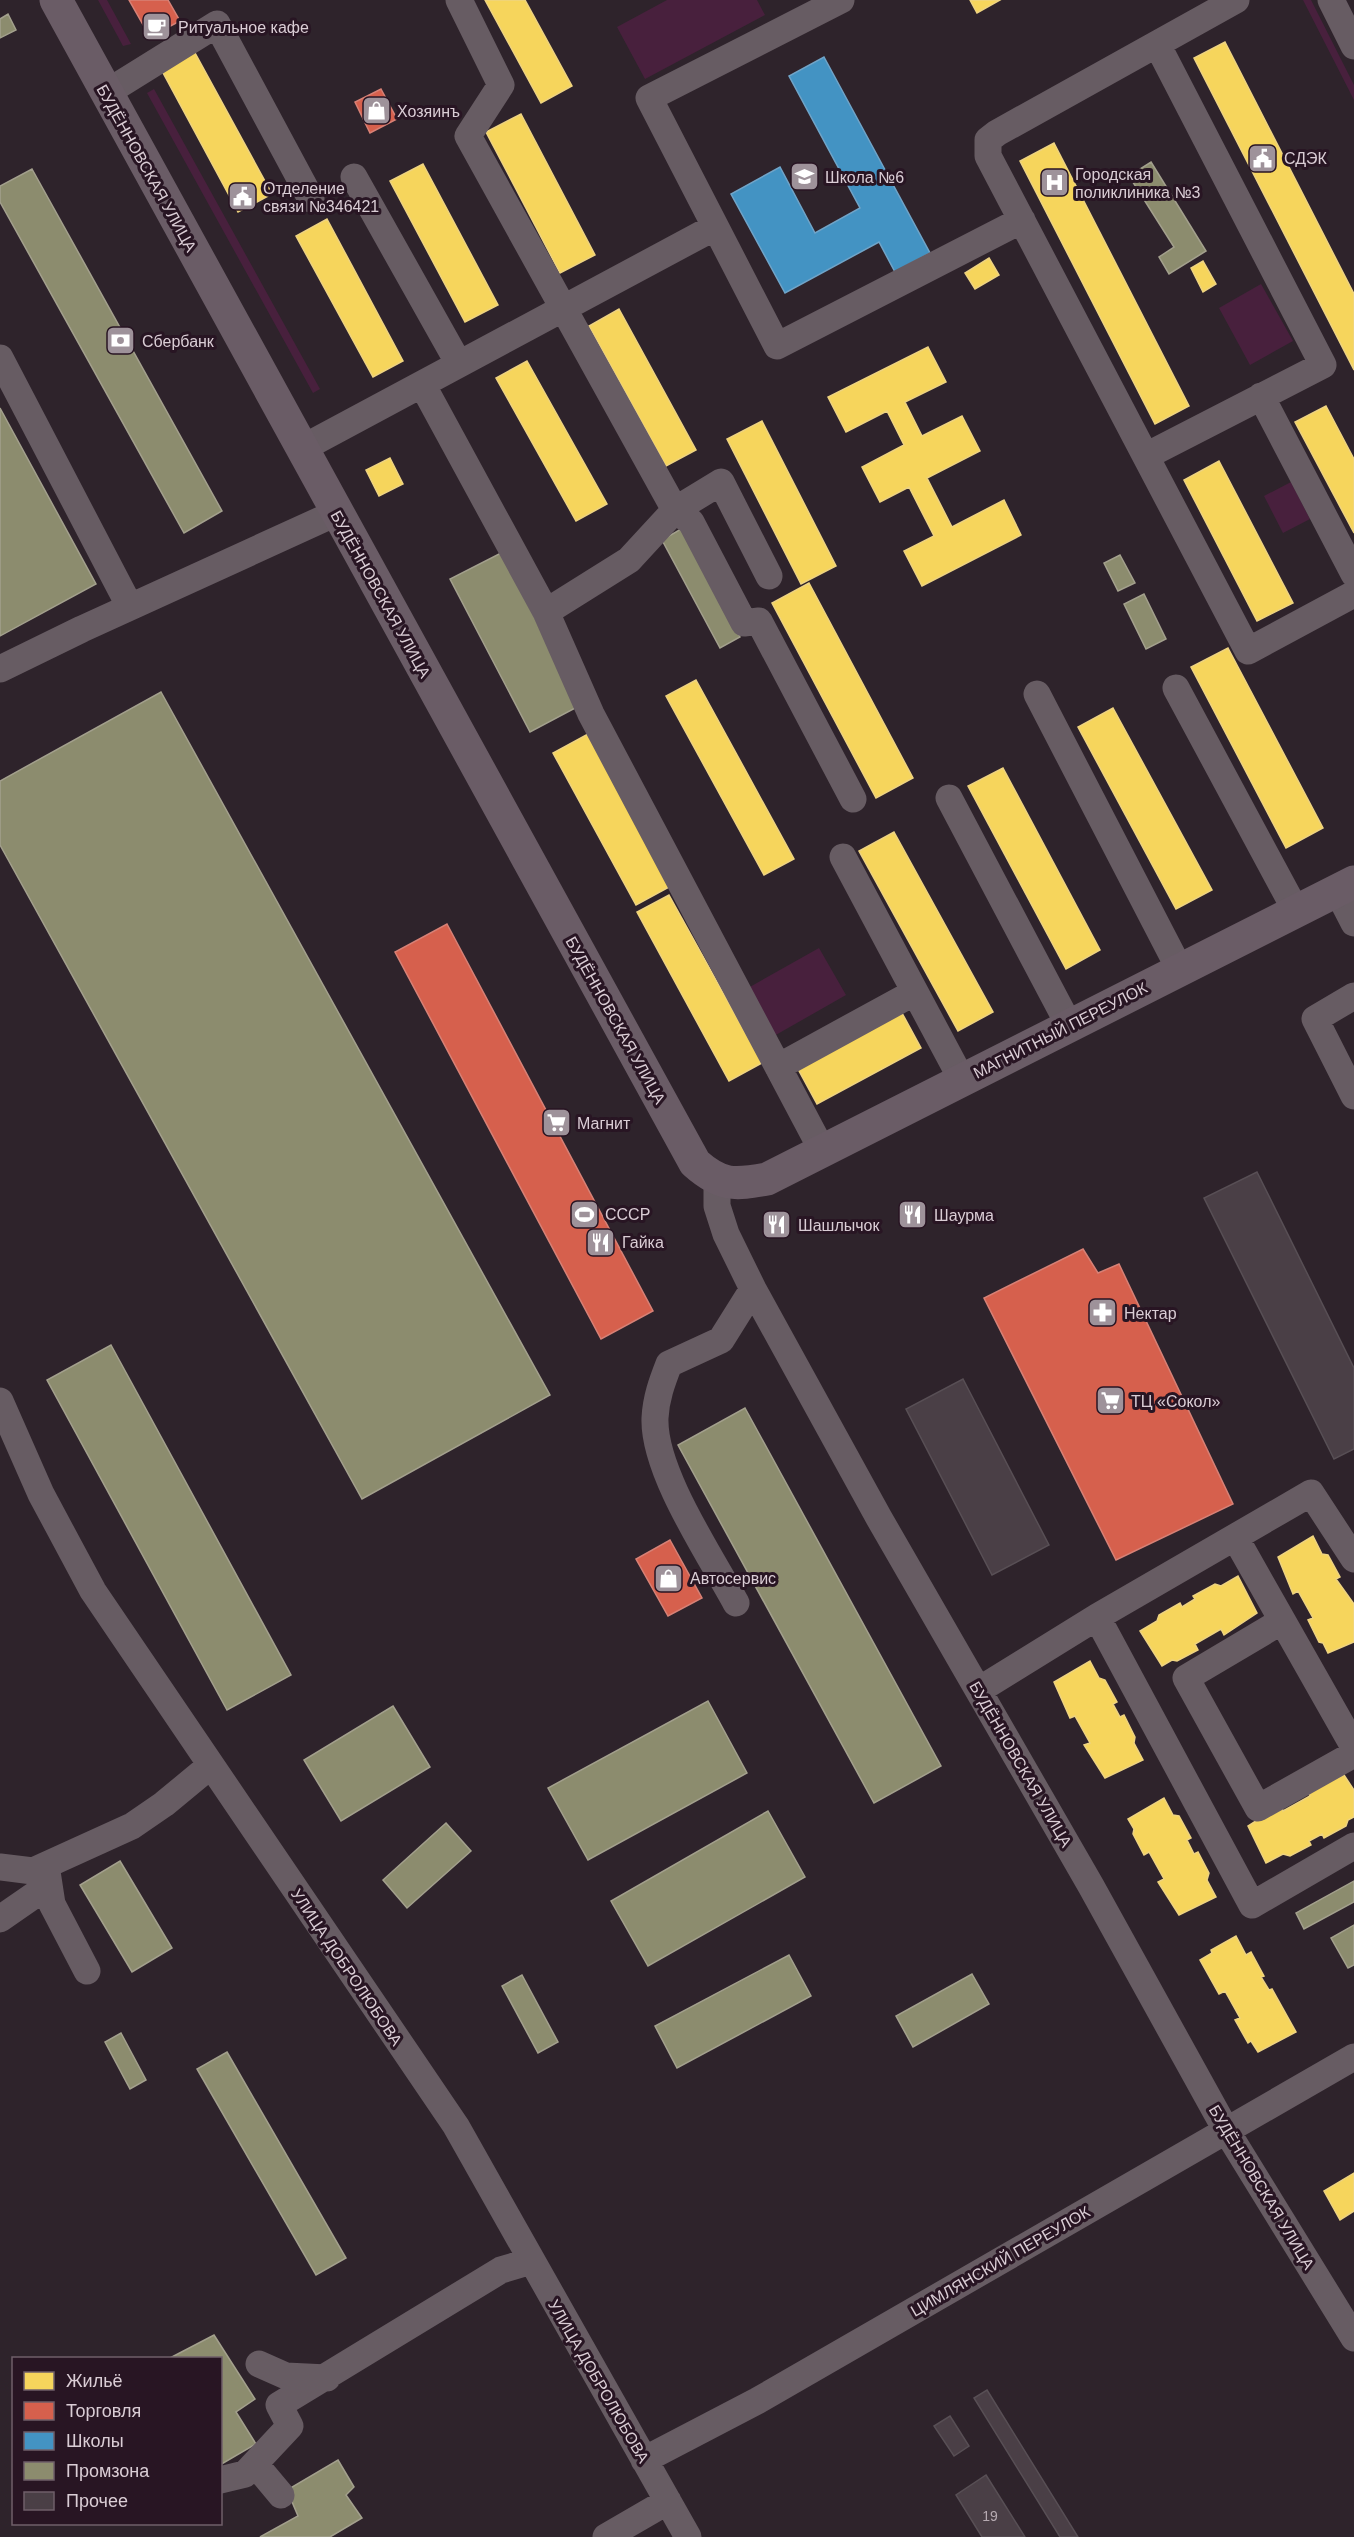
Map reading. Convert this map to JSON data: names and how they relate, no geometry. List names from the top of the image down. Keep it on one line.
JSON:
{"streets":{"main road":["БУДЁННОВСКАЯ УЛИЦА","МАГНИТНЫЙ ПЕРЕУЛОК"],"street":["УЛИЦА ДОБРОЛЮБОВА","ЦИМЛЯНСКИЙ ПЕРЕУЛОК"]},"crossings":[["БУДЁННОВСКАЯ УЛИЦА","МАГНИТНЫЙ ПЕРЕУЛОК"],["БУДЁННОВСКАЯ УЛИЦА","ЦИМЛЯНСКИЙ ПЕРЕУЛОК"],["УЛИЦА ДОБРОЛЮБОВА","ЦИМЛЯНСКИЙ ПЕРЕУЛОК"]],"places":{"cafe":["Ритуальное кафе"],"shop":["Хозяинъ","Автосервис"],"public building":["СДЭК","Отделение связи №346421"],"school or university":["Школа №6"],"hospital":["Городская поликлиника №3"],"bank":["Сбербанк"],"supermarket":["Магнит","ТЦ «Сокол»"],"sports":["СССР"],"restaurant":["Шаурма","Шашлычок","Гайка"],"pharmacy":["Нектар"]},"house_numbers":["19"],"legend":["Жильё","Торговля","Школы","Промзона","Прочее"]}
